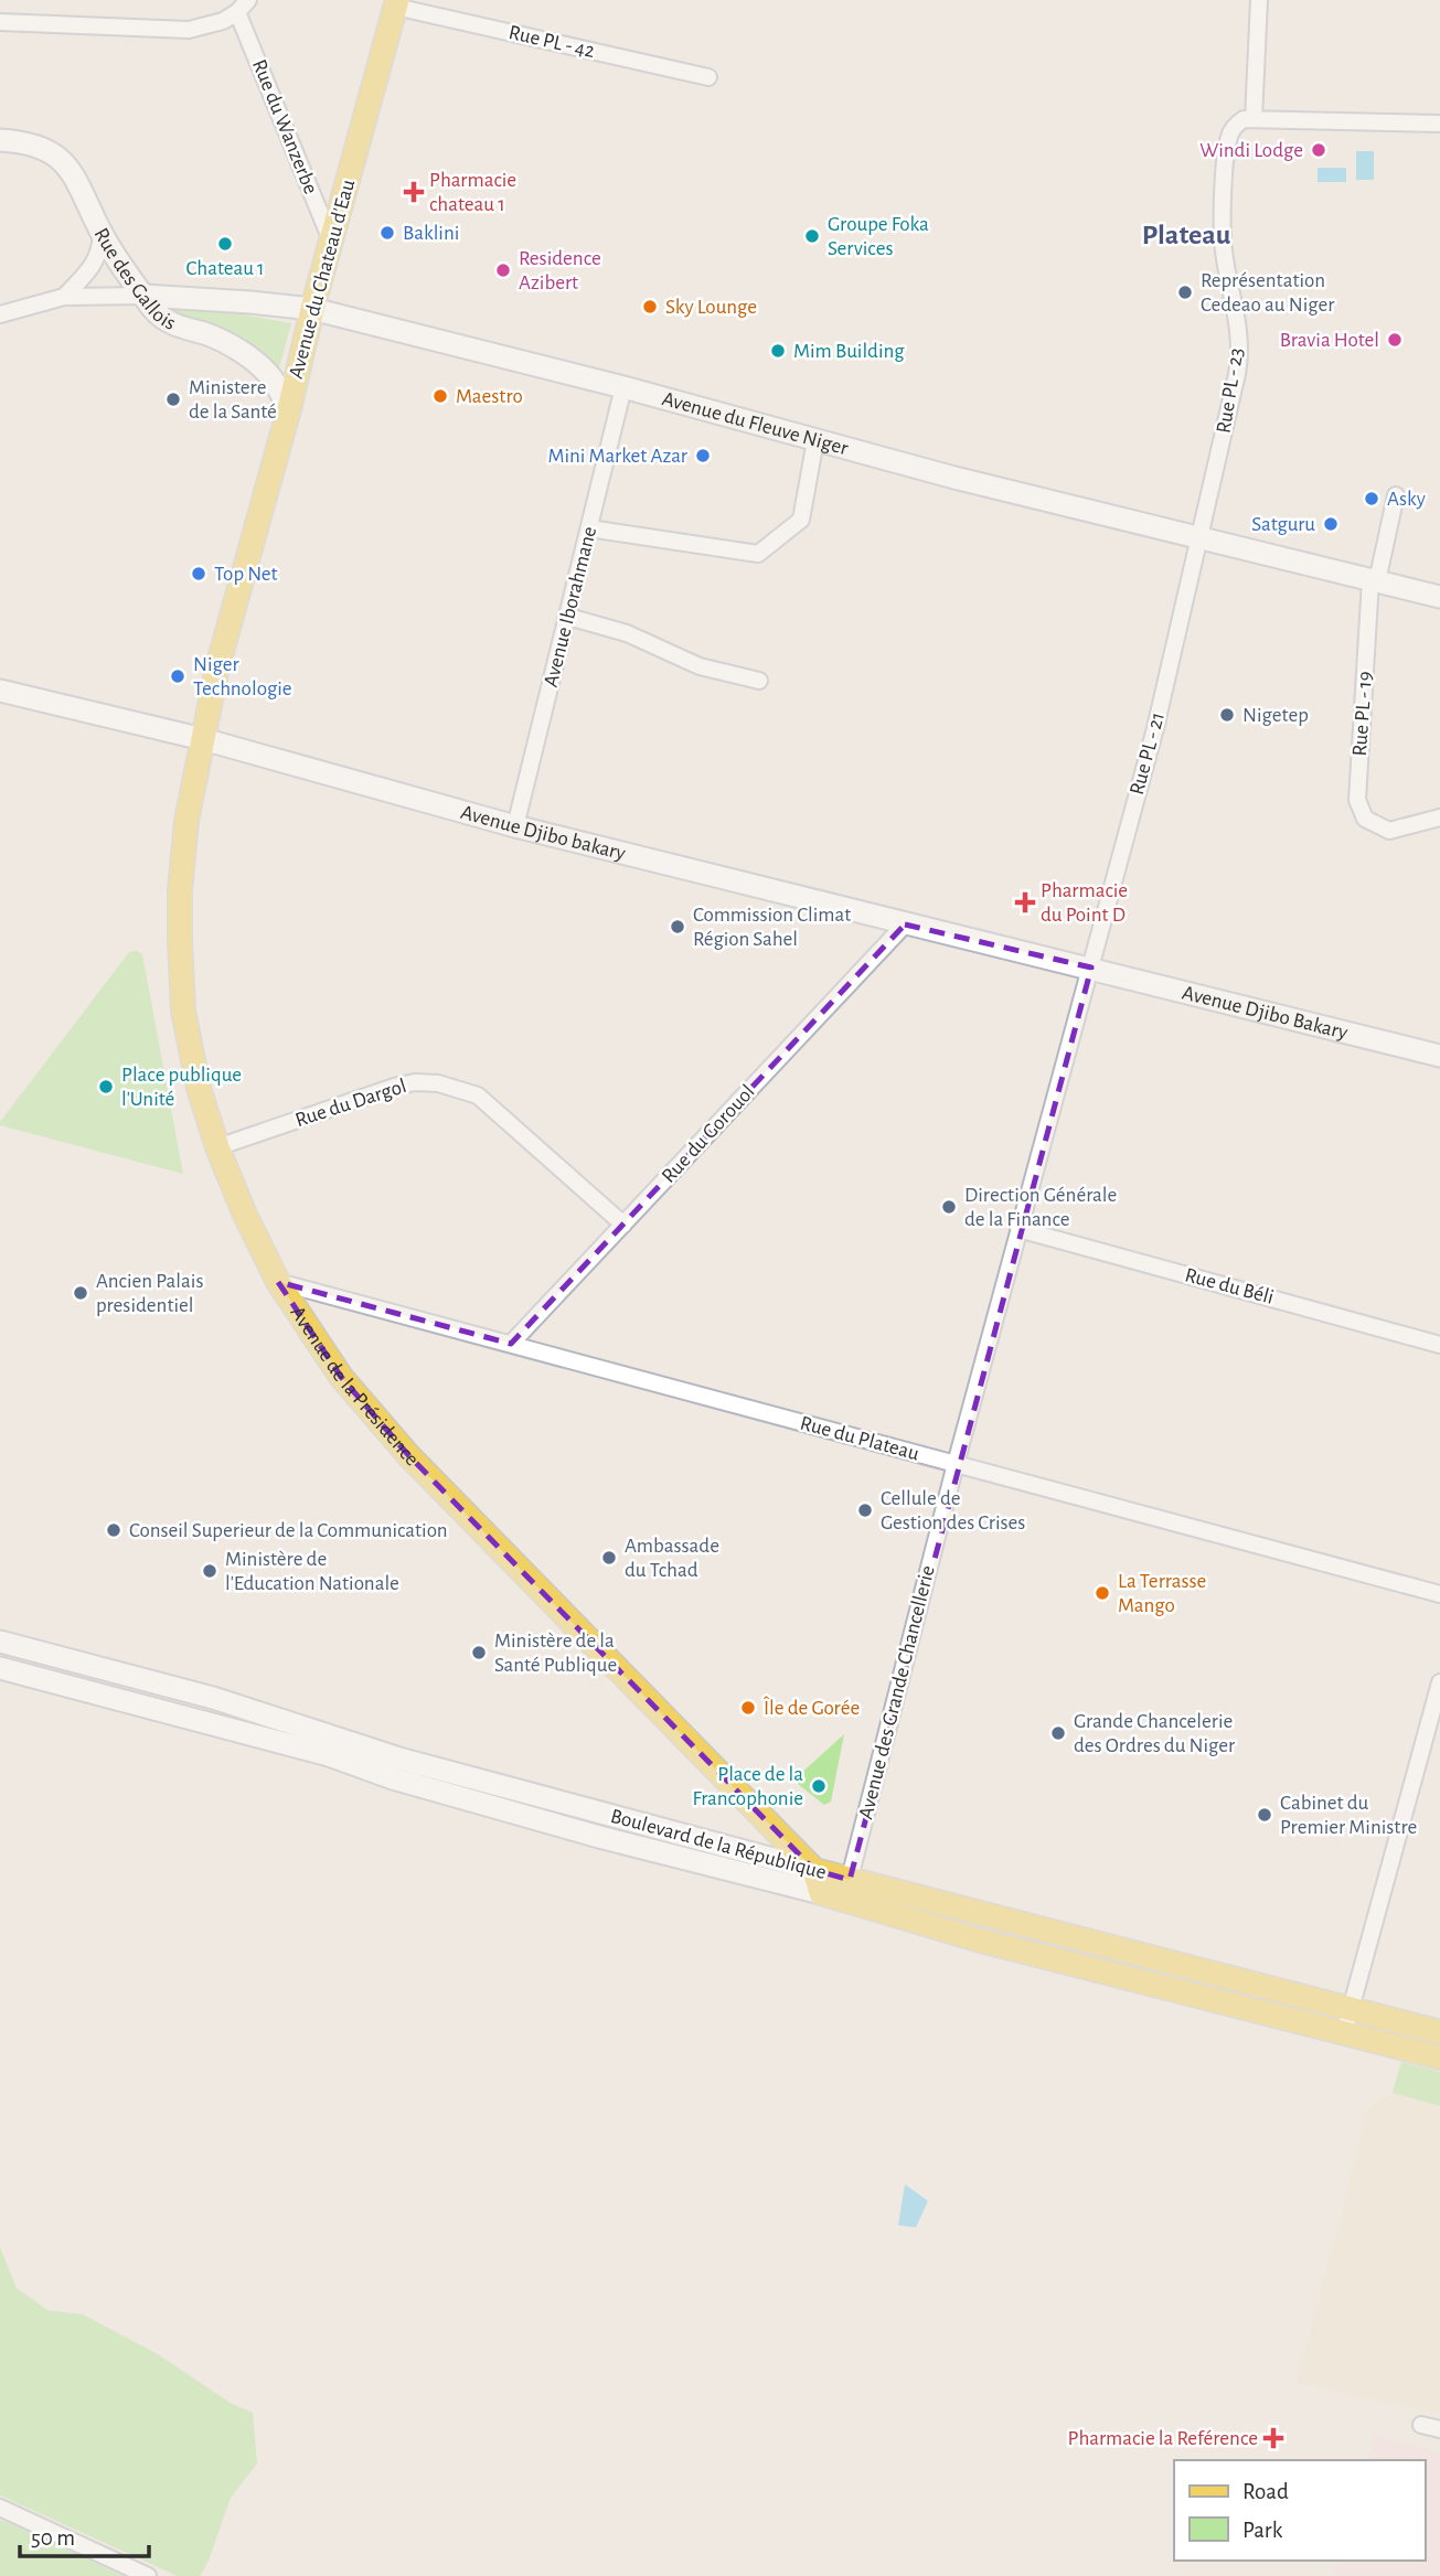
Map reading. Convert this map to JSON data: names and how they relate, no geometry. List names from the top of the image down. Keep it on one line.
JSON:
{"streets":{"main road":["Avenue du Chateau d'Eau","Avenue de la Présidence","Boulevard de la République"],"street":["Rue PL - 42","Rue du Wanzerbe","Rue des Gallois","Rue PL - 23","Avenue du Fleuve Niger","Avenue Iborahmane","Rue PL - 19","Rue PL - 21","Avenue Djibo bakary","Avenue Djibo Bakary","Rue du Dargol","Rue du Gorouol","Rue du Béli","Rue du Plateau","Avenue des Grande Chancellerie"]},"crossings":[["Rue PL - 42","Avenue du Chateau d'Eau"],["Rue du Wanzerbe","Avenue du Chateau d'Eau"],["Rue des Gallois","Avenue du Chateau d'Eau"],["Rue des Gallois","Avenue du Fleuve Niger"],["Avenue du Chateau d'Eau","Avenue du Fleuve Niger"],["Avenue du Chateau d'Eau","Avenue Djibo bakary"],["Avenue du Chateau d'Eau","Avenue de la Présidence"],["Rue PL - 23","Avenue du Fleuve Niger"],["Rue PL - 23","Rue PL - 21"],["Avenue du Fleuve Niger","Avenue Iborahmane"],["Avenue du Fleuve Niger","Rue PL - 19"],["Avenue du Fleuve Niger","Rue PL - 21"],["Avenue Iborahmane","Avenue Djibo bakary"],["Rue PL - 21","Avenue Djibo bakary"],["Rue PL - 21","Avenue Djibo Bakary"],["Rue PL - 21","Avenue des Grande Chancellerie"],["Avenue Djibo bakary","Avenue Djibo Bakary"],["Avenue Djibo bakary","Rue du Gorouol"],["Avenue Djibo bakary","Avenue de la Présidence"],["Avenue Djibo bakary","Avenue des Grande Chancellerie"],["Avenue Djibo Bakary","Avenue des Grande Chancellerie"],["Rue du Dargol","Rue du Gorouol"],["Rue du Dargol","Avenue de la Présidence"],["Rue du Gorouol","Rue du Plateau"],["Rue du Béli","Avenue des Grande Chancellerie"],["Avenue de la Présidence","Rue du Plateau"],["Avenue de la Présidence","Boulevard de la République"],["Rue du Plateau","Avenue des Grande Chancellerie"],["Avenue des Grande Chancellerie","Boulevard de la République"]],"districts":["Plateau"],"places":{"other":["Windi Lodge","Baklini","Groupe Foka Services","Chateau 1","Residence Azibert","Représentation Cedeao au Niger","Sky Lounge","Bravia Hotel","Mim Building","Maestro","Ministere de la Santé","Mini Market Azar","Asky","Satguru","Top Net","Niger Technologie","Nigetep","Commission Climat Région Sahel","Place publique l'Unité","Direction Générale de la Finance","Ancien Palais presidentiel","Cellule de Gestion des Crises","Conseil Superieur de la Communication","Ambassade du Tchad","Ministère de l'Education Nationale","La Terrasse Mango","Ministère de la Santé Publique","Île de Gorée","Grande Chancelerie des Ordres du Niger","Place de la Francophonie","Cabinet du Premier Ministre"],"health":["Pharmacie chateau 1","Pharmacie du Point D","Pharmacie la Reférence"]},"legend":["Road","Park"],"scale_bar":"50 m"}
